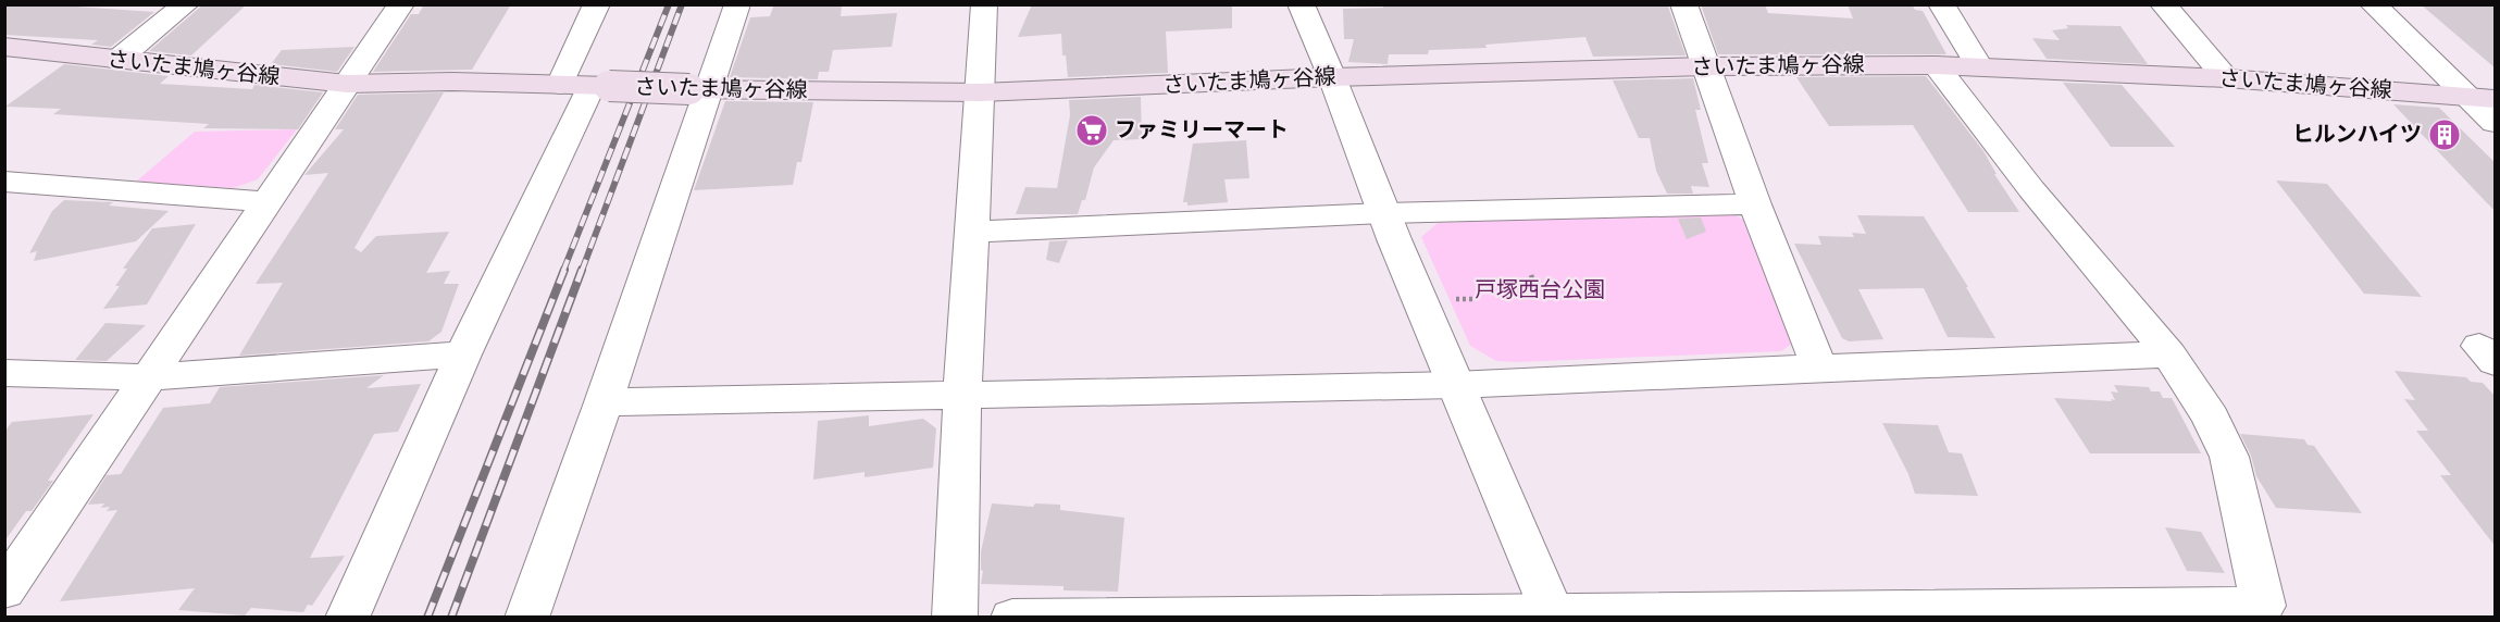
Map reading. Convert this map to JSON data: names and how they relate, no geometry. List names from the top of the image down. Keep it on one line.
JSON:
{"streets":{"main road":["さいたま鳩ヶ谷線"]},"parks":["戸塚西台公園"],"places":{"supermarket":["ファミリーマート"],"building":["ヒルンハイツ"]}}
